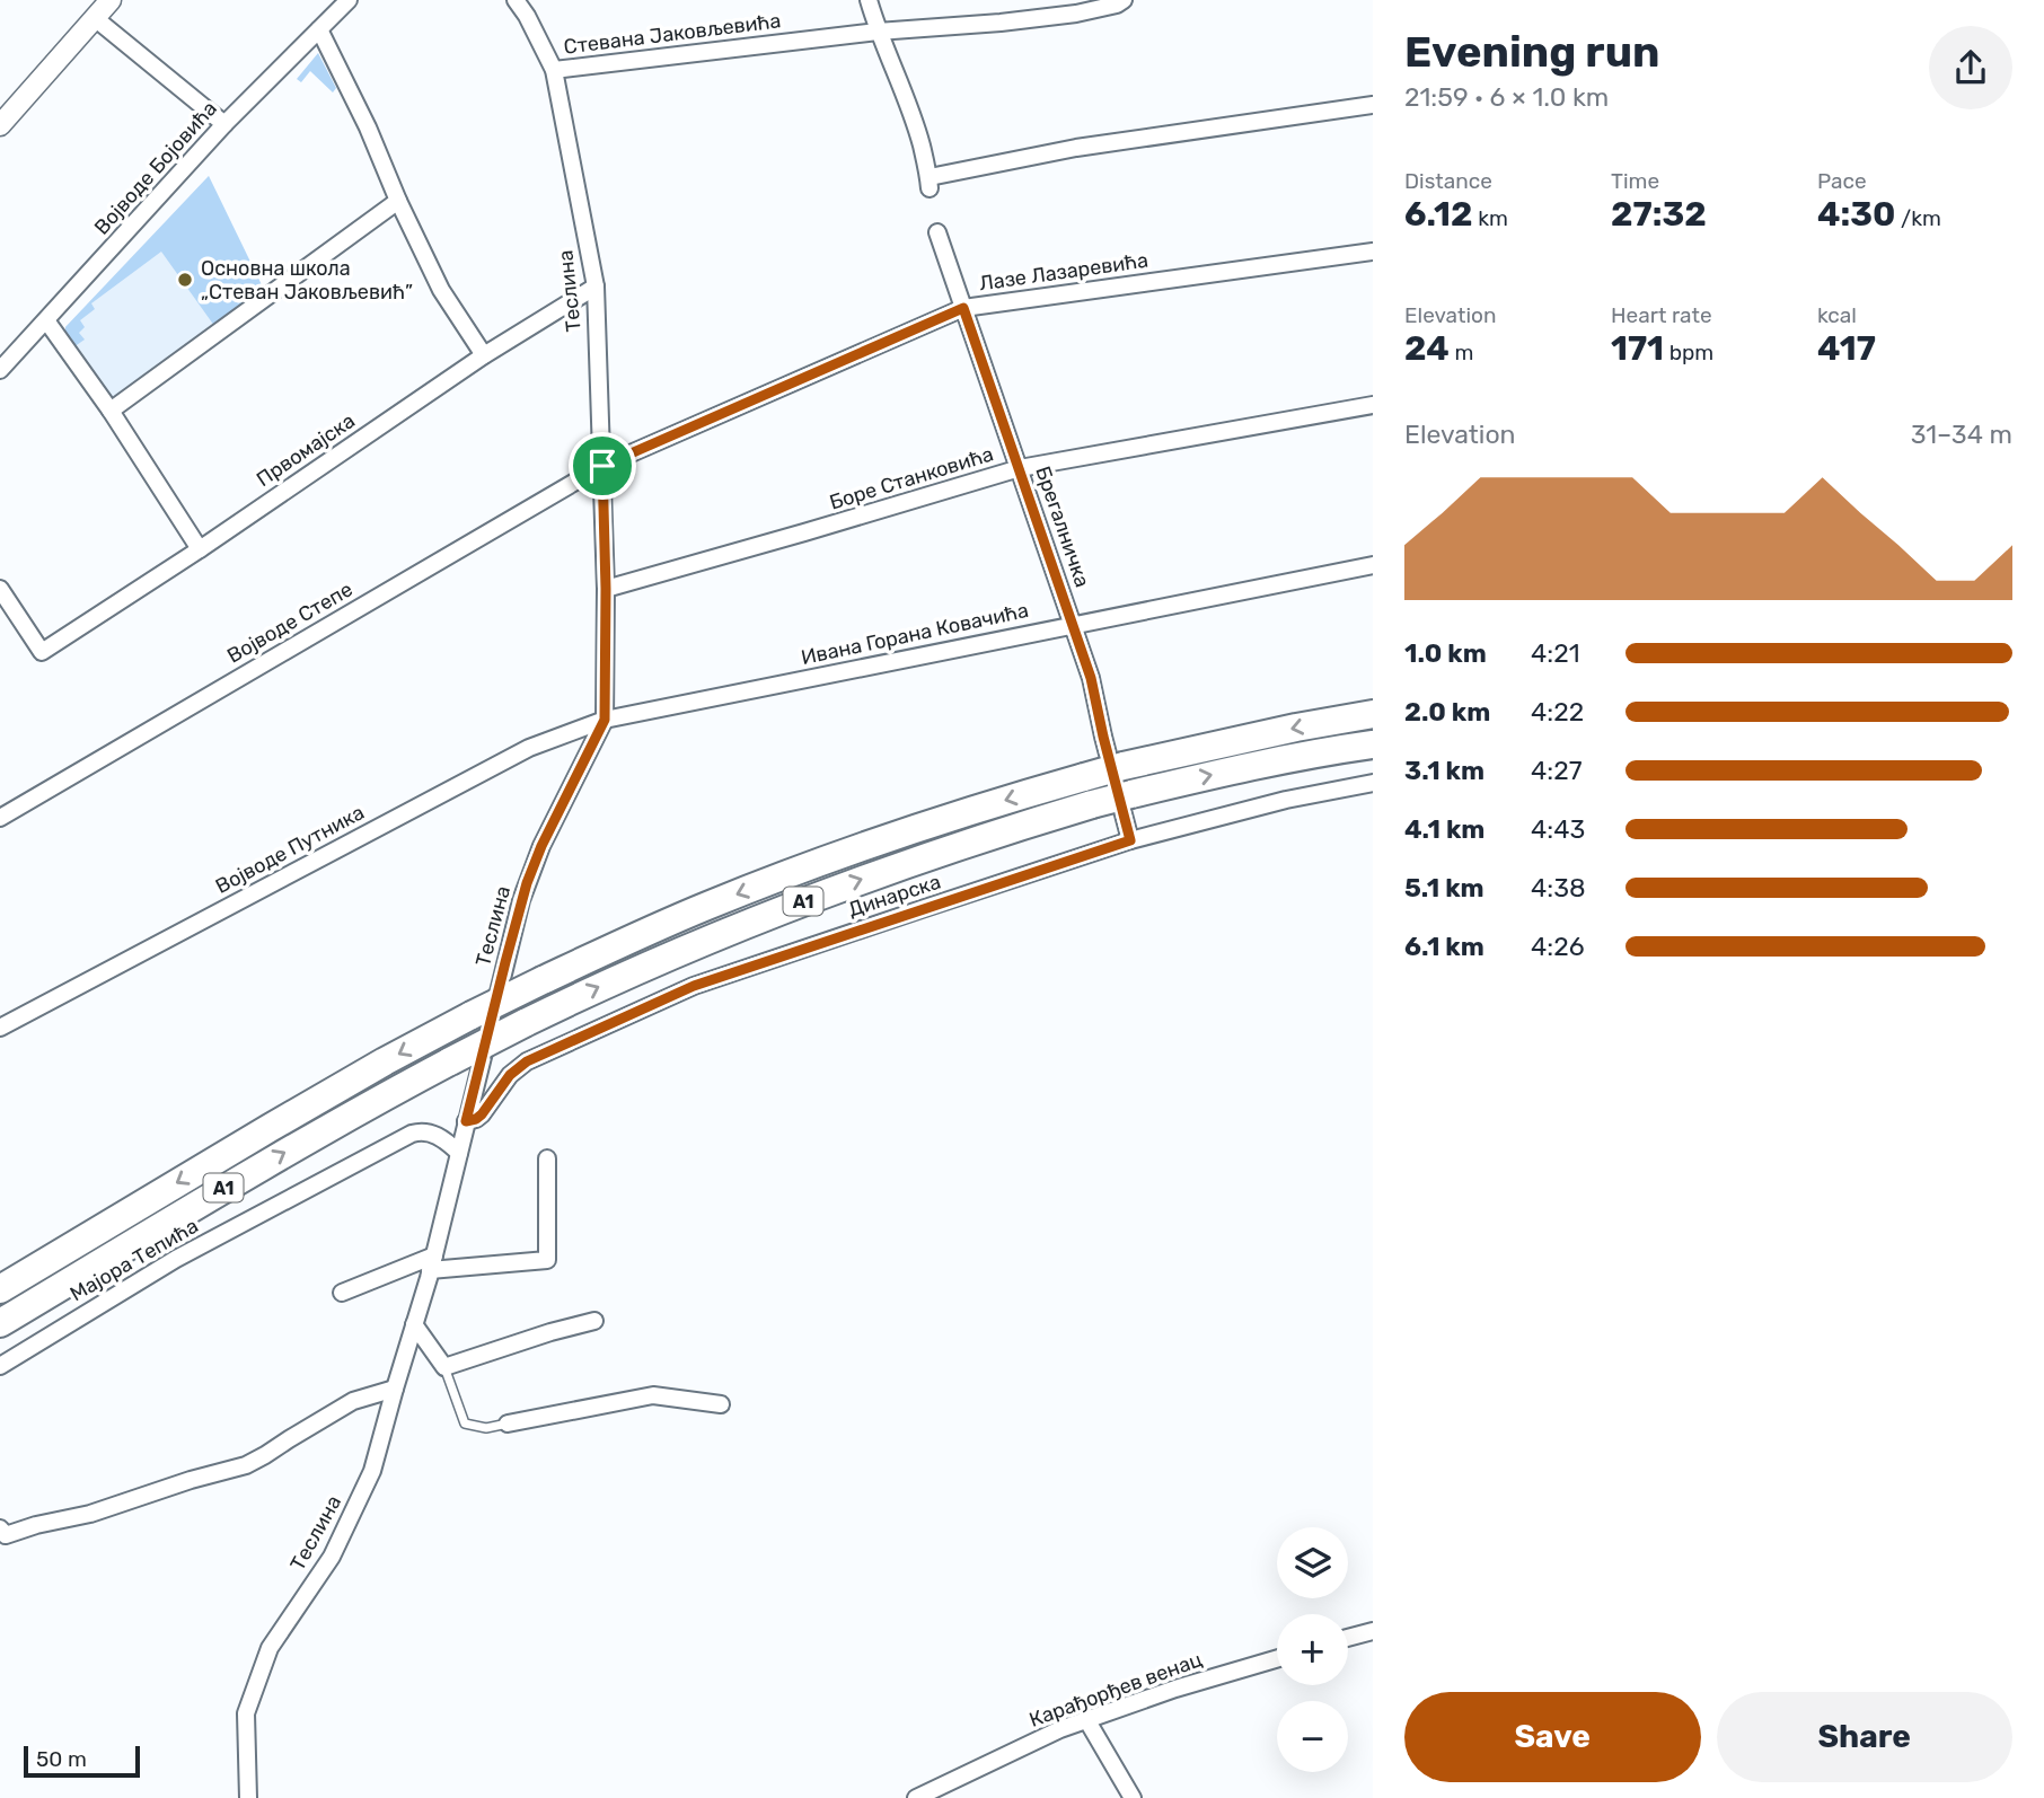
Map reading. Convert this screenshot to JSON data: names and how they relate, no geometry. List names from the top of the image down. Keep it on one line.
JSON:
{"streets":{"highway":["A1"],"street":["Стевана Јаковљевића","Војводе Бојовића","Лазе Лазаревића","Теслина","Првомајска","Боре Станковића","Брегалничка","Војводе Степе","Ивана Горана Ковачића","Војводе Путника","Динарска","Мајора Тепића","Карађорђев венац"]},"crossings":[["Стевана Јаковљевића","Теслина"],["Лазе Лазаревића","Теслина"],["Лазе Лазаревића","Брегалничка"],["Лазе Лазаревића","Војводе Степе"],["Теслина","Првомајска"],["Теслина","Боре Станковића"],["Теслина","Војводе Степе"],["Теслина","Ивана Горана Ковачића"],["Теслина","Војводе Путника"],["Теслина","Динарска"],["Теслина","Мајора Тепића"],["Боре Станковића","Брегалничка"],["Брегалничка","Ивана Горана Ковачића"],["Брегалничка","Динарска"],["Ивана Горана Ковачића","Војводе Путника"]],"places":["Основна школа „Стеван Јаковљевић”"],"scale_bar":"50 m","page":{"heading":["Evening run","21:59 · 6 × 1.0 km"],"stats":[["Distance","6.12 km"],["Time","27:32"],["Pace","4:30 /km"],["Elevation","24 m"],["Heart rate","171 bpm"],["kcal","417"]],"chart":["Elevation","31–34 m"],"list":[{"name":"1.0 km","note":"4:21"},{"name":"2.0 km","note":"4:22"},{"name":"3.1 km","note":"4:27"},{"name":"4.1 km","note":"4:43"},{"name":"5.1 km","note":"4:38"},{"name":"6.1 km","note":"4:26"}],"map_buttons":["+","−"],"buttons":["Save","Share"],"scale":"50 m"}}
